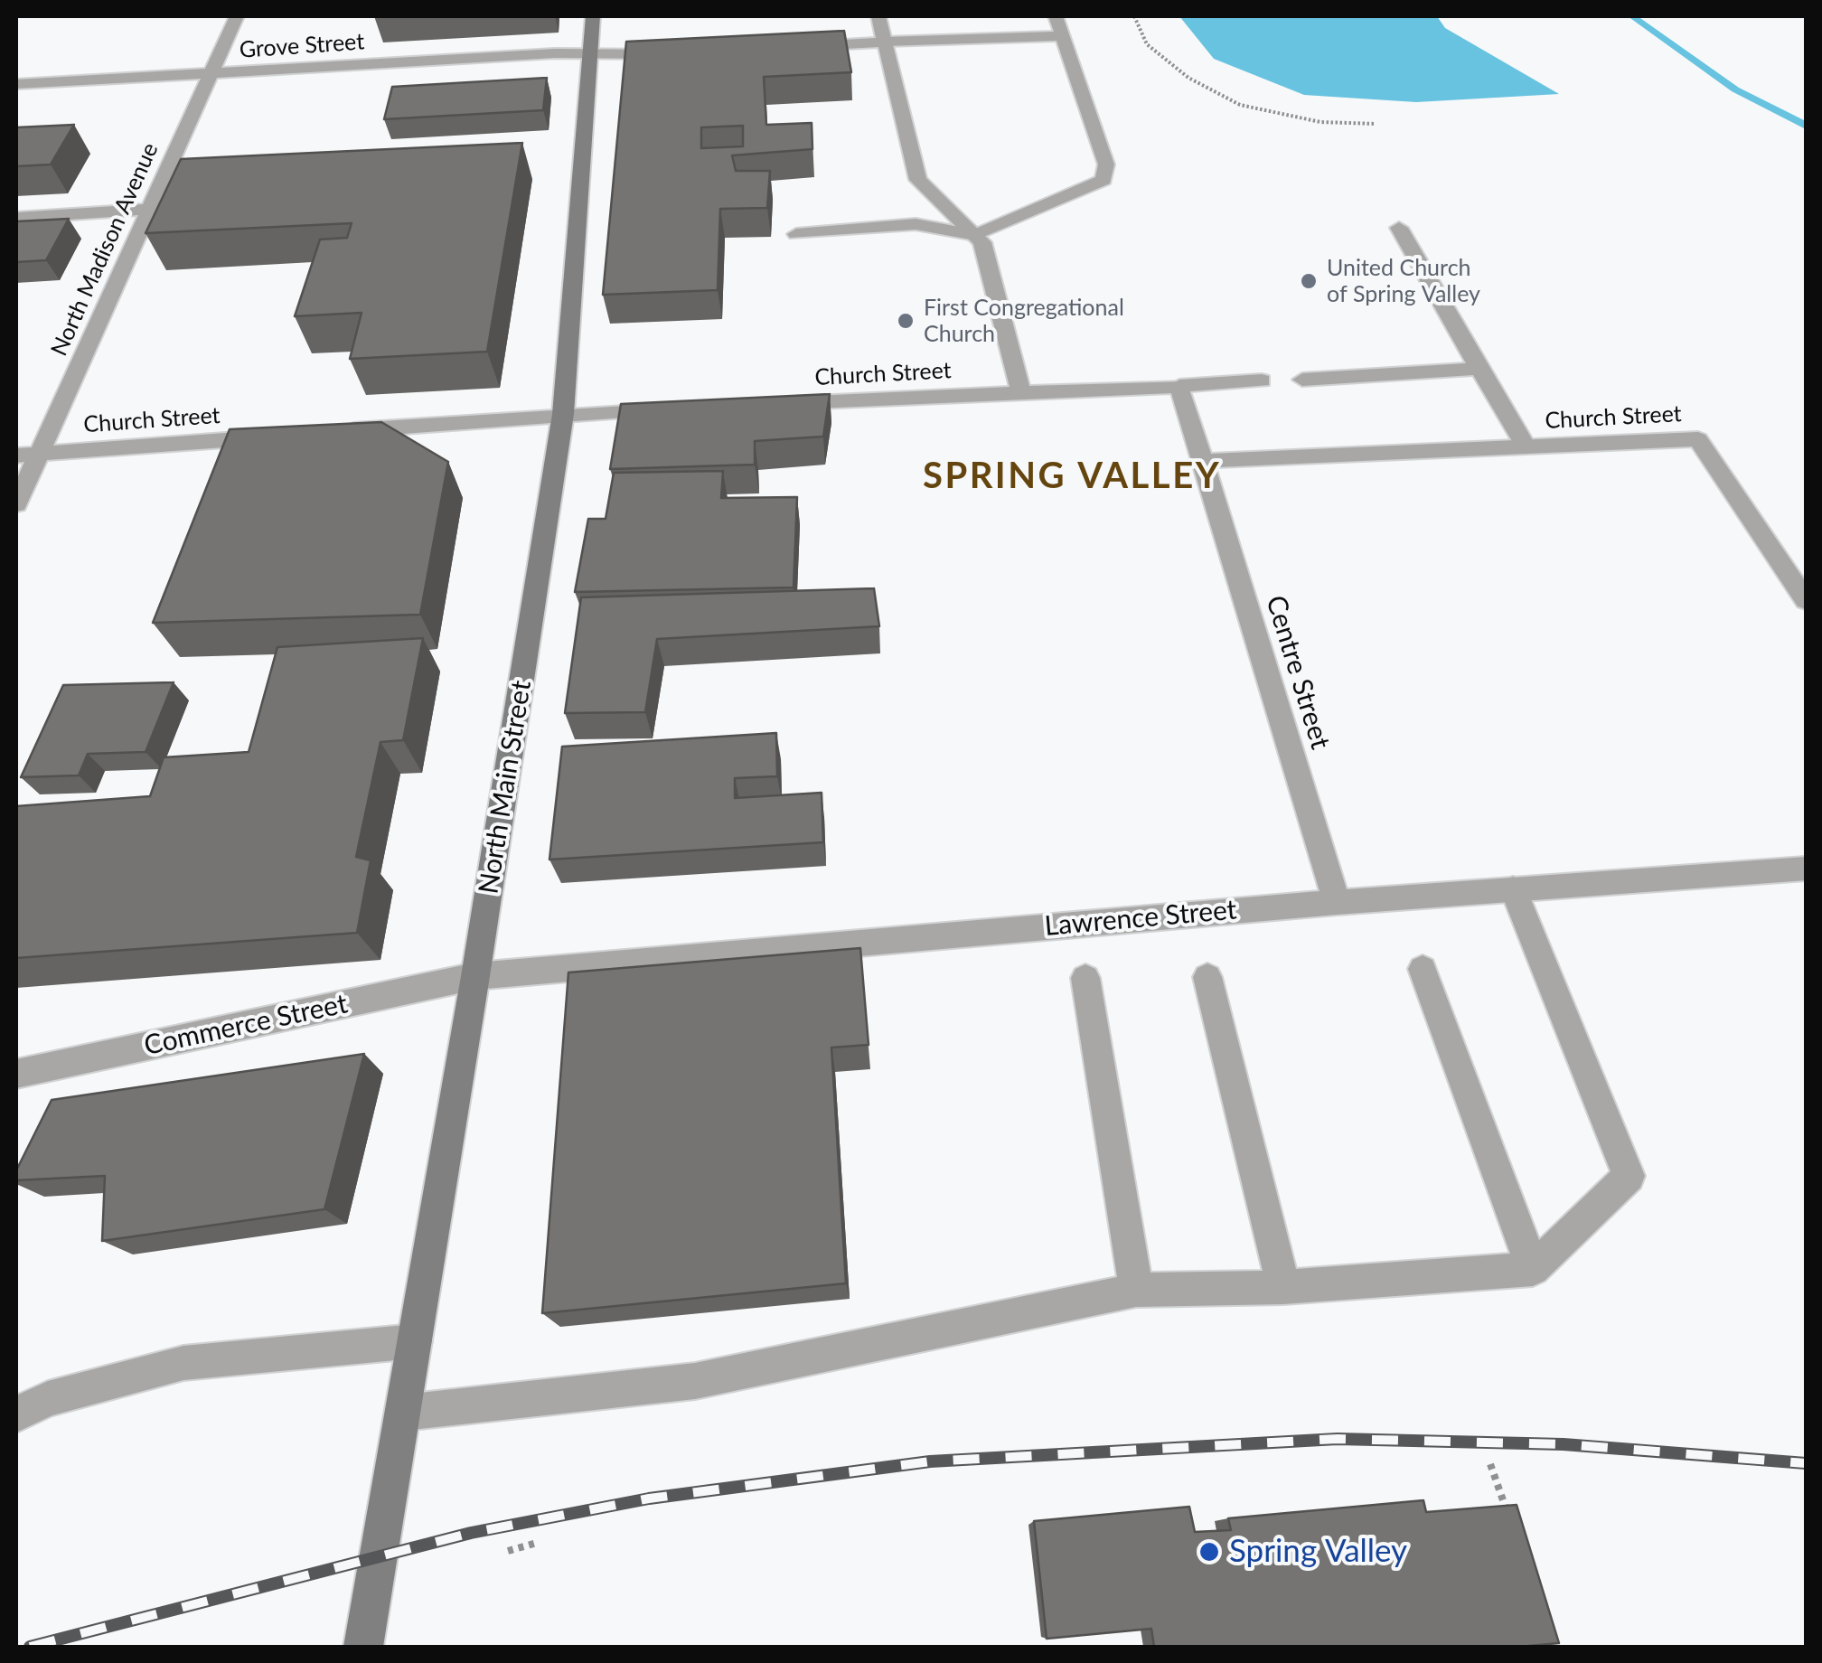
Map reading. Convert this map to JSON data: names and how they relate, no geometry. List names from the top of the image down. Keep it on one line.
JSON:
{"streets":{"main road":["North Main Street"],"street":["Grove Street","North Madison Avenue","Church Street","Centre Street","Lawrence Street","Commerce Street"]},"crossings":[["Grove Street","North Madison Avenue"],["Grove Street","North Main Street"],["North Madison Avenue","Church Street"],["Church Street","Centre Street"],["Centre Street","Lawrence Street"],["North Main Street","Lawrence Street"],["North Main Street","Commerce Street"],["Lawrence Street","Commerce Street"]],"districts":["SPRING VALLEY"],"places":["United Church of Spring Valley","First Congregational Church","Spring Valley"]}
